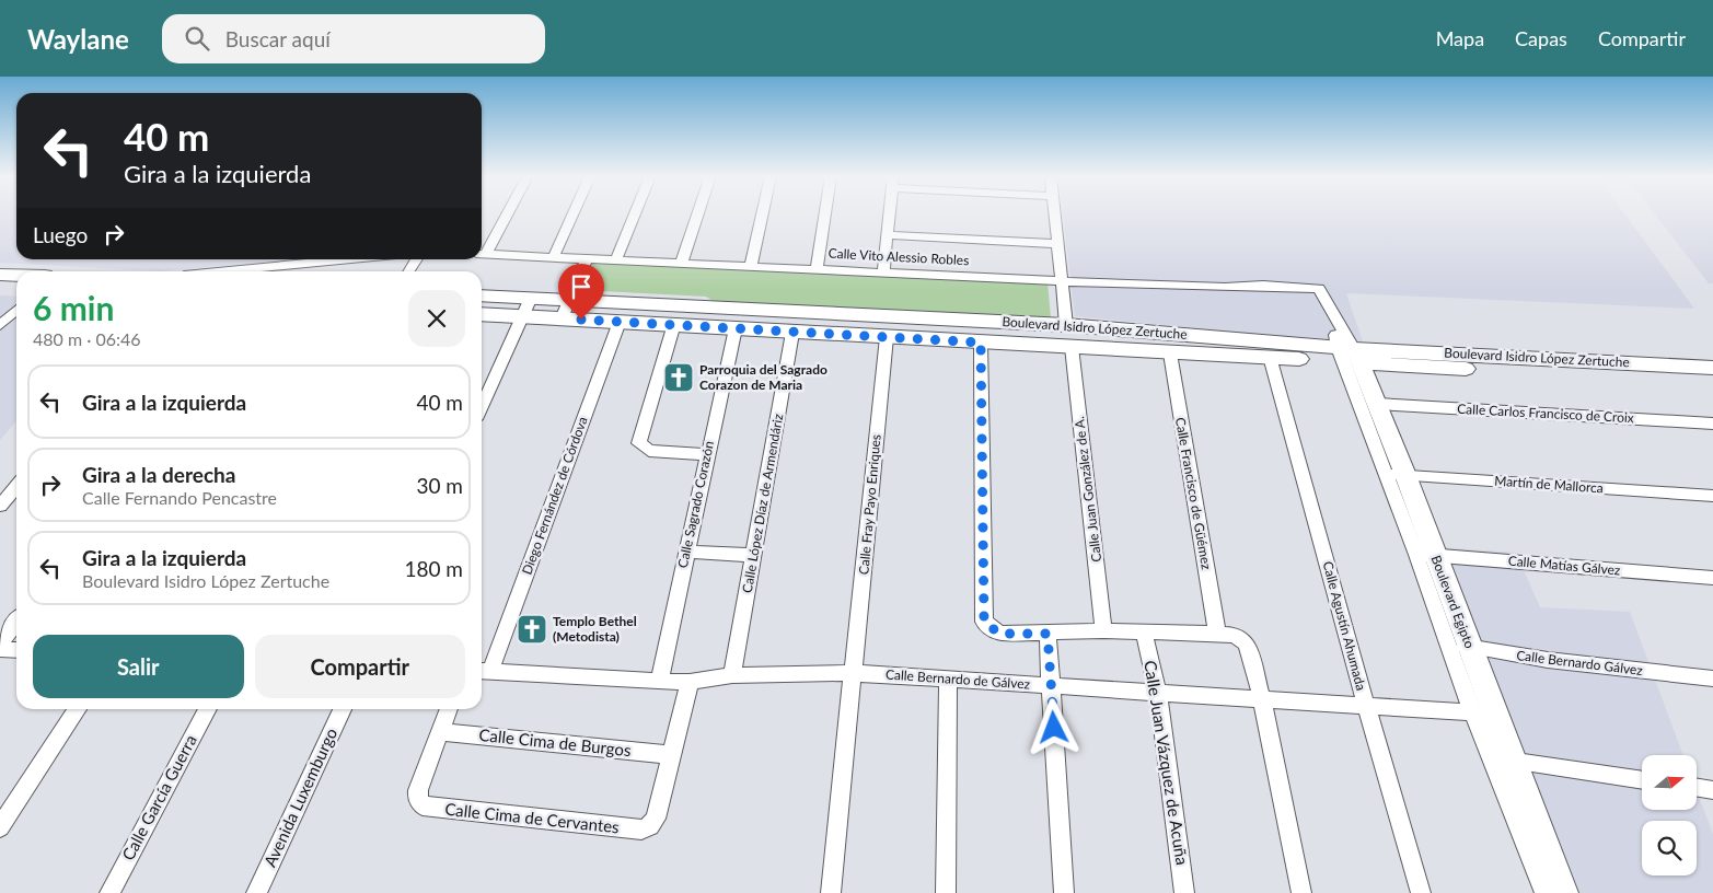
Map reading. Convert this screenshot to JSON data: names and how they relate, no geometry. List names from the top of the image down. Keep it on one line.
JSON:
{"streets":{"main road":["Boulevard Isidro López Zertuche","Boulevard Egipto"],"street":["Calle Vito Alessio Robles","Calle Carlos Francisco de Croix","Martín de Mallorca","Calle Juan González de A.","Calle Francisco de Güémez","Diego Fernández de Córdova","Calle López Díaz de Armendáriz","Calle Sagrado Corazón","Calle Fray Payo Enriques","Calle Matías Gálvez","Calle Agustín Ahumada","Calle Bernardo Gálvez","Calle Bernardo de Gálvez","Calle Cima de Burgos","Calle Juan Vázquez de Acuña","Calle García Guerra","Avenida Luxemburgo","Calle Cima de Cervantes"]},"crossings":[["Calle Vito Alessio Robles","Boulevard Egipto"],["Boulevard Isidro López Zertuche","Calle Juan González de A."],["Boulevard Isidro López Zertuche","Calle Francisco de Güémez"],["Boulevard Isidro López Zertuche","Diego Fernández de Córdova"],["Boulevard Isidro López Zertuche","Calle López Díaz de Armendáriz"],["Boulevard Isidro López Zertuche","Calle Sagrado Corazón"],["Boulevard Isidro López Zertuche","Calle Fray Payo Enriques"],["Boulevard Isidro López Zertuche","Boulevard Egipto"],["Boulevard Isidro López Zertuche","Calle Agustín Ahumada"],["Calle Carlos Francisco de Croix","Boulevard Egipto"],["Martín de Mallorca","Boulevard Egipto"],["Calle Francisco de Güémez","Calle Bernardo de Gálvez"],["Diego Fernández de Córdova","Calle Bernardo de Gálvez"],["Calle López Díaz de Armendáriz","Calle Bernardo de Gálvez"],["Calle Sagrado Corazón","Calle Bernardo de Gálvez"],["Calle Fray Payo Enriques","Calle Bernardo de Gálvez"],["Calle Matías Gálvez","Boulevard Egipto"],["Boulevard Egipto","Calle Bernardo Gálvez"],["Boulevard Egipto","Calle Bernardo de Gálvez"],["Calle Agustín Ahumada","Calle Bernardo de Gálvez"],["Calle Bernardo de Gálvez","Calle Juan Vázquez de Acuña"],["Calle Cima de Burgos","Calle Cima de Cervantes"]],"places":{"church":["Parroquia del Sagrado Corazon de Maria","Templo Bethel (Metodista)"]},"north":"right","page":{"header":"Waylane","search":"Buscar aquí","nav":["Mapa","Capas","Compartir"],"turn":["40 m","Gira a la izquierda"],"then":"Luego","heading":["6 min","480 m · 06:46"],"list":[{"name":"Gira a la izquierda","value":"40 m"},{"name":"Gira a la derecha","note":"Calle Fernando Pencastre","value":"30 m"},{"name":"Gira a la izquierda","note":"Boulevard Isidro López Zertuche","value":"180 m"}],"buttons":["Salir","Compartir"]}}
